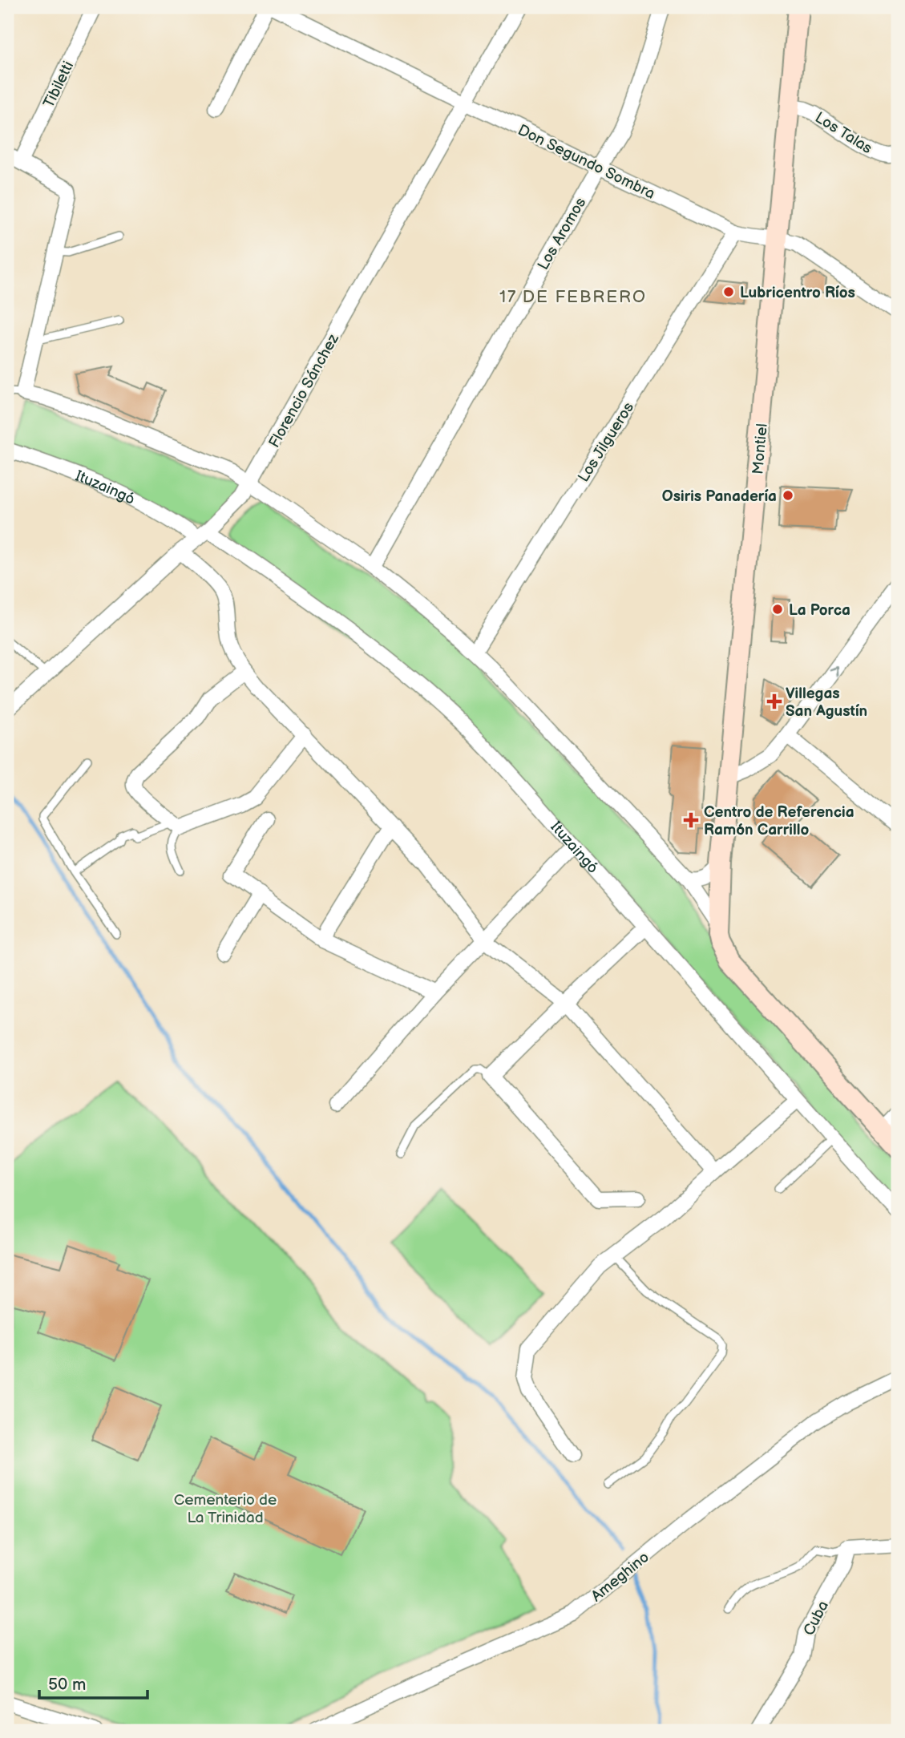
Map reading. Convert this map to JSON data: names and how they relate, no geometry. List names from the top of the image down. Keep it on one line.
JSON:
{"streets":{"street":["Tibiletti","Los Talas","Don Segundo Sombra","Los Aromos","Florencio Sánchez","Los Jilgueros","Montiel","Ituzaingó","Ameghino","Cuba"]},"crossings":[["Los Talas","Montiel"],["Don Segundo Sombra","Los Aromos"],["Don Segundo Sombra","Florencio Sánchez"],["Don Segundo Sombra","Los Jilgueros"],["Don Segundo Sombra","Montiel"],["Florencio Sánchez","Ituzaingó"]],"districts":["17 DE FEBRERO"],"parks":["Cementerio de La Trinidad"],"places":{"other":["Lubricentro Ríos","Osiris Panadería","La Porca"],"health":["Villegas San Agustín","Centro de Referencia Ramón Carrillo"]},"scale_bar":"50 m"}
